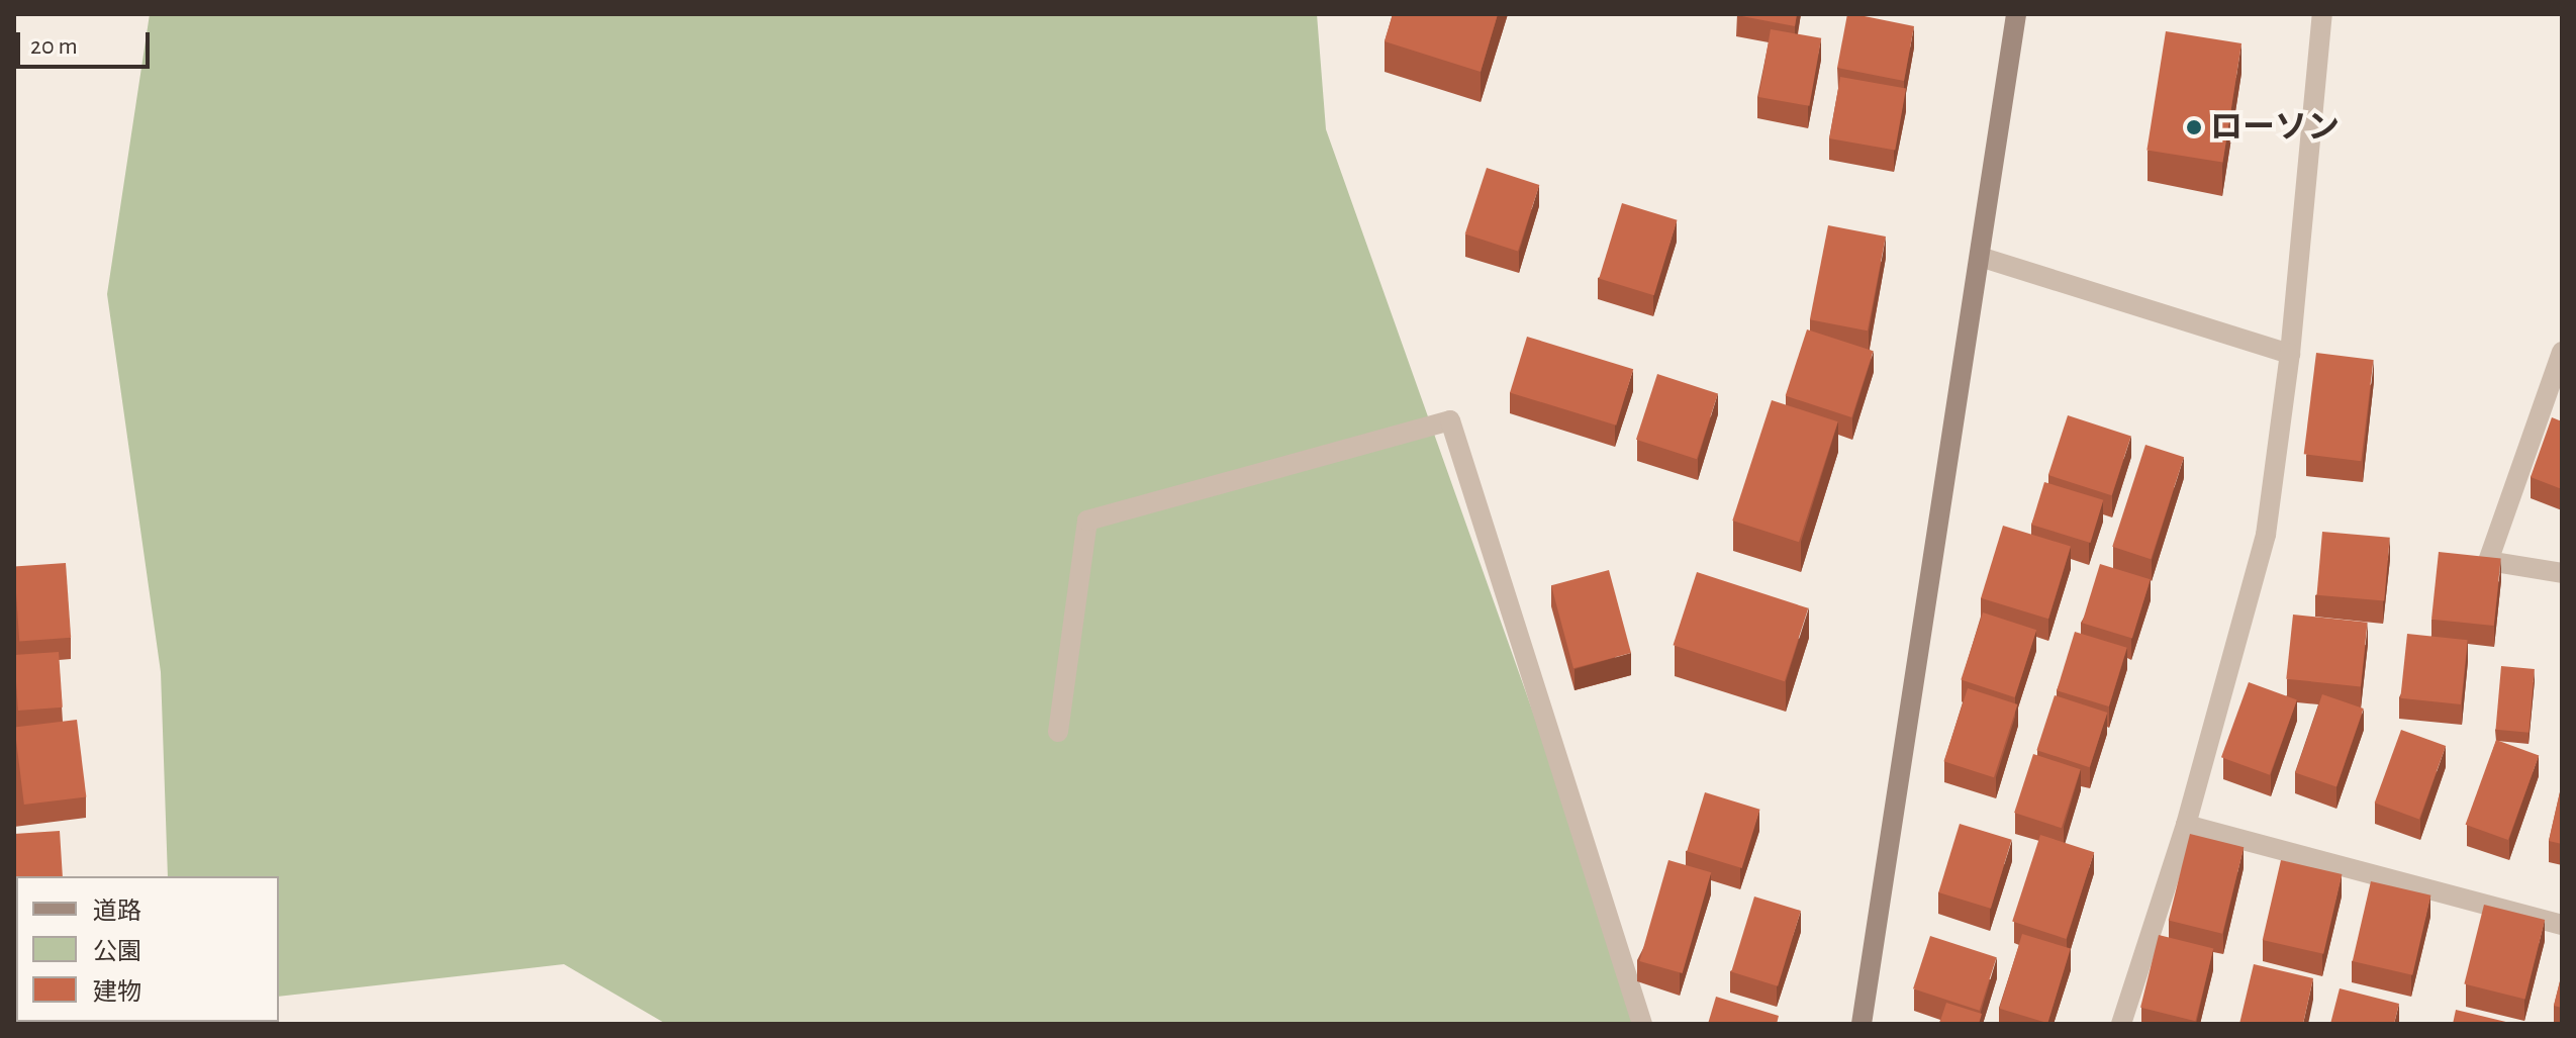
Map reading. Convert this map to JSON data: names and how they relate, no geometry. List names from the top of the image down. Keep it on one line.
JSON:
{"places":["ローソン"],"legend":["道路","公園","建物"],"scale_bar":"20 m"}
